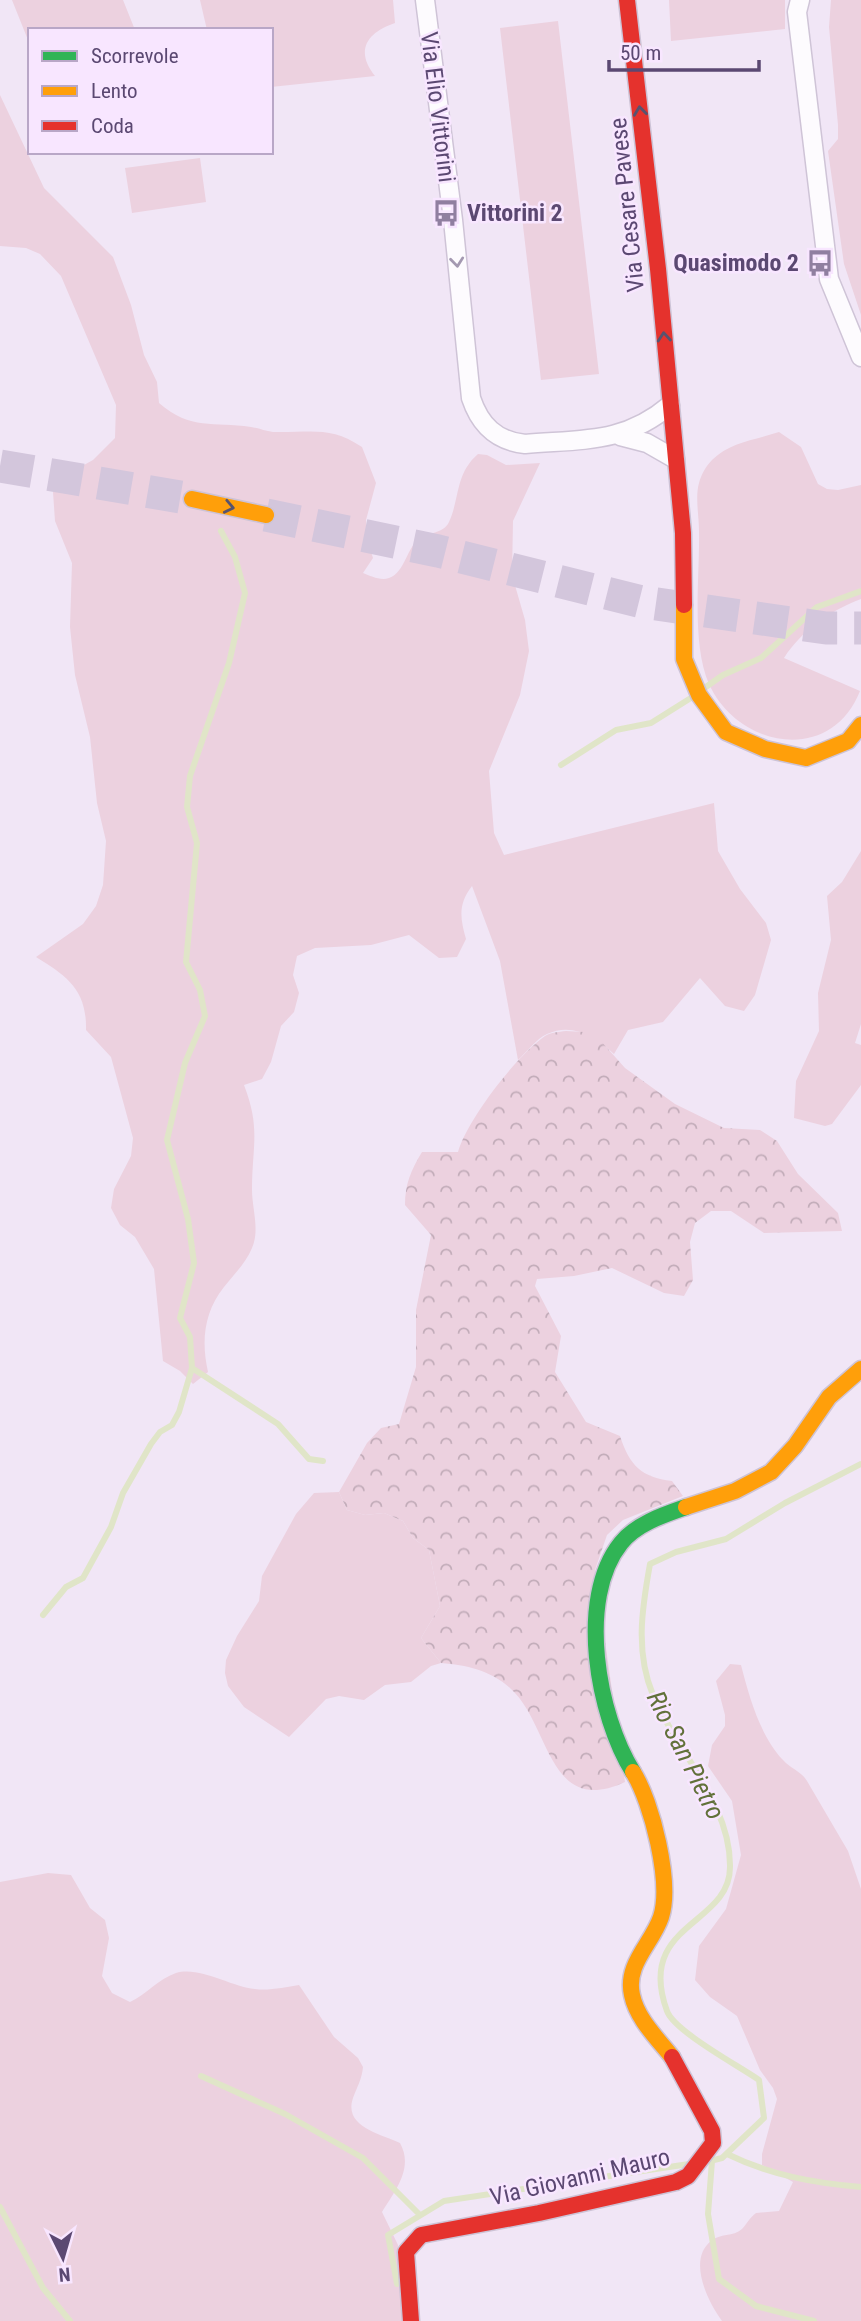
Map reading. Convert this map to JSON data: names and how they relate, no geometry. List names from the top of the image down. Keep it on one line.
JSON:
{"streets":{"main road":["Via Cesare Pavese","Via Giovanni Mauro"],"street":["Via Elio Vittorini"]},"one_way":["Via Elio Vittorini","Via Cesare Pavese"],"water":["Rio San Pietro"],"places":{"bus stop":["Vittorini 2","Quasimodo 2"]},"legend":["Scorrevole","Lento","Coda"],"scale_bar":"50 m","north":"bottom"}
